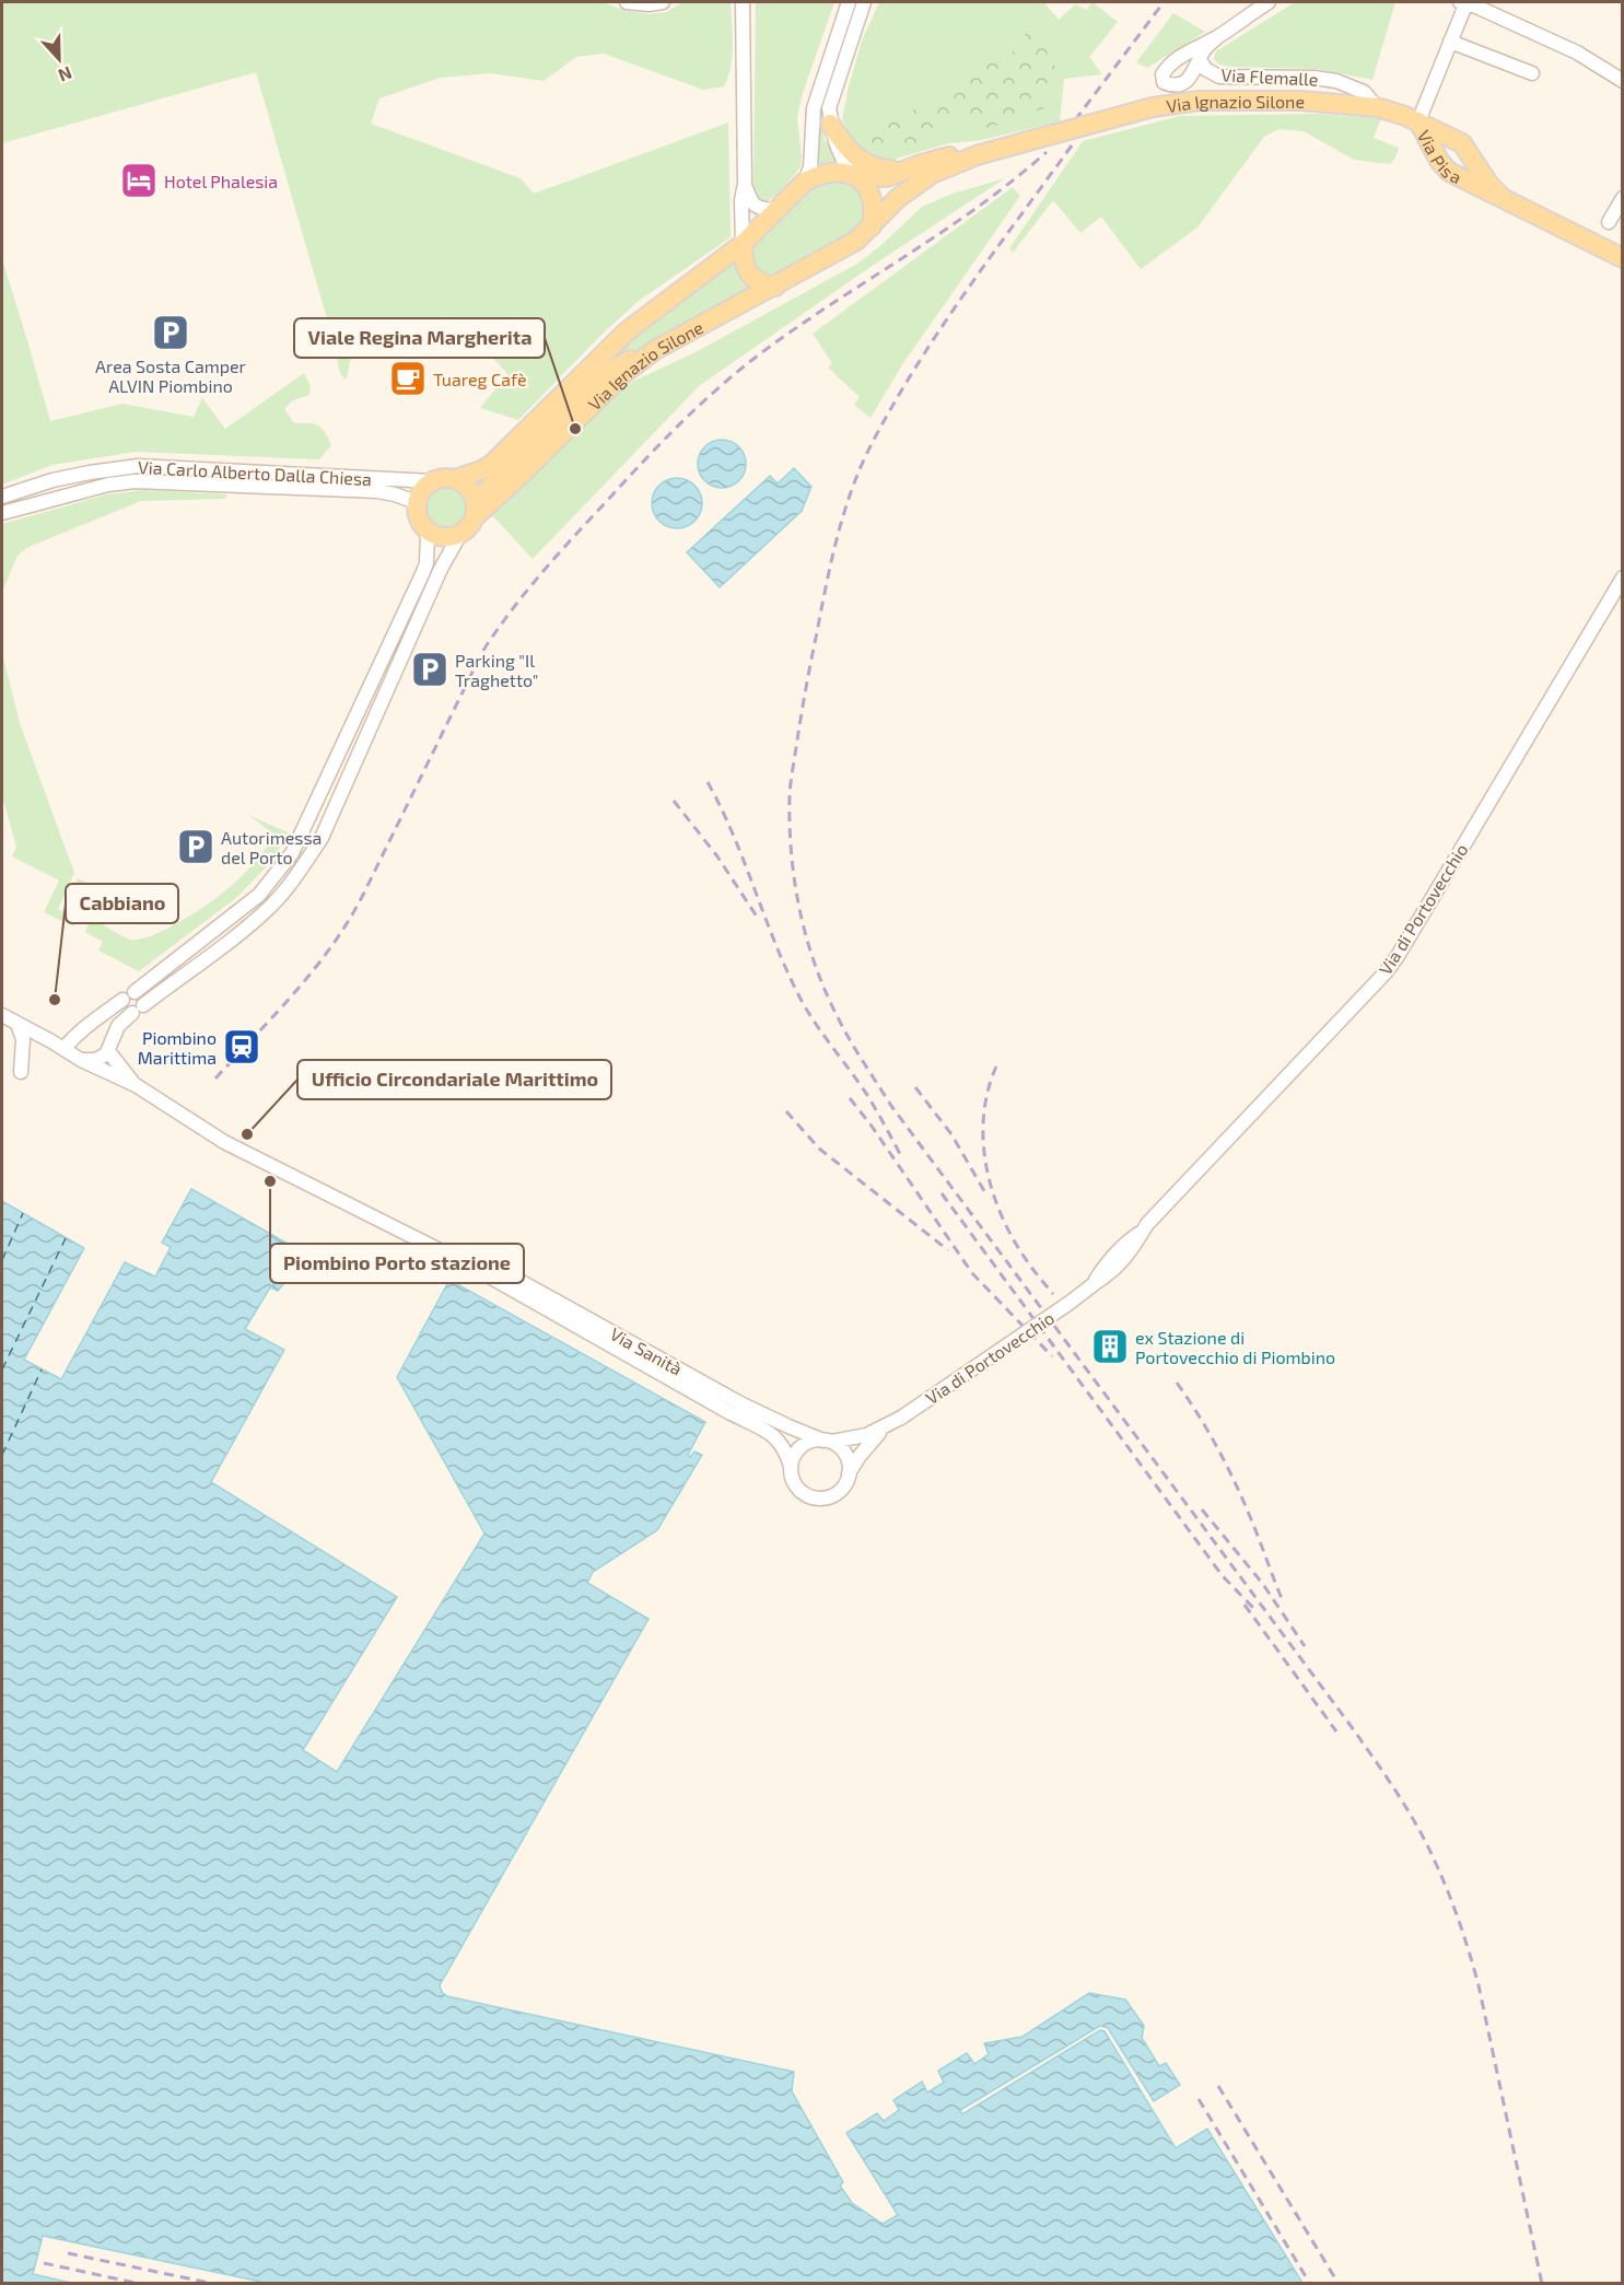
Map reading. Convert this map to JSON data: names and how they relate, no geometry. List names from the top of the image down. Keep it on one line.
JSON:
{"streets":{"main road":["Via Ignazio Silone","Via Pisa"],"street":["Via Flemalle","Via Carlo Alberto Dalla Chiesa","Via di Portovecchio","Via Sanità"]},"crossings":[["Via Flemalle","Via Ignazio Silone"],["Via Ignazio Silone","Via Pisa"],["Via Ignazio Silone","Via Carlo Alberto Dalla Chiesa"],["Via di Portovecchio","Via Sanità"]],"places":{"hotel":["Hotel Phalesia"],"parking":["Area Sosta Camper ALVIN Piombino","Parking \"Il Traghetto\"","Autorimessa del Porto"],"cafe":["Tuareg Cafè"],"other":["Viale Regina Margherita","Cabbiano","Ufficio Circondariale Marittimo","Piombino Porto stazione"],"station":["Piombino Marittima"],"building":["ex Stazione di Portovecchio di Piombino"]},"north":"bottom"}
